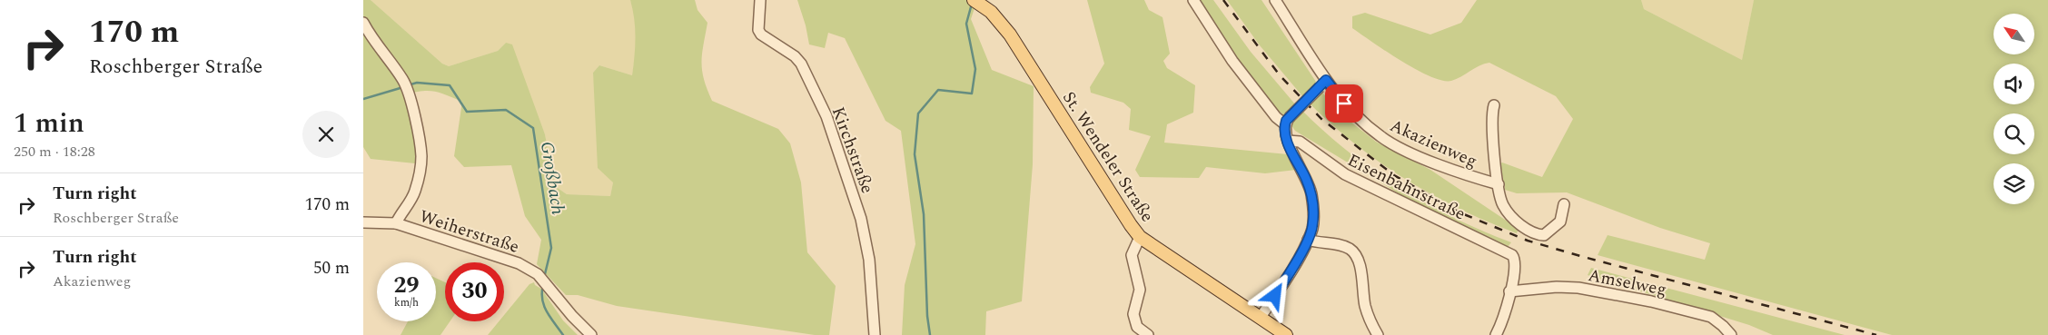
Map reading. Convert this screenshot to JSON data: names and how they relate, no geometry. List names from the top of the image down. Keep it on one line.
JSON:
{"streets":{"main road":["St. Wendeler Straße"],"street":["Akazienweg","Kirchstraße","Eisenbahnstraße","Weiherstraße","Amselweg"]},"crossings":[["Eisenbahnstraße","Amselweg"]],"water":["Großbach"],"north":"top left","page":{"turn":["170 m","Roschberger Straße"],"heading":["1 min","250 m · 18:28"],"list":[{"name":"Turn right","note":"Roschberger Straße","value":"170 m"},{"name":"Turn right","note":"Akazienweg","value":"50 m"}],"speed":"29 km/h","limit":"30"}}
